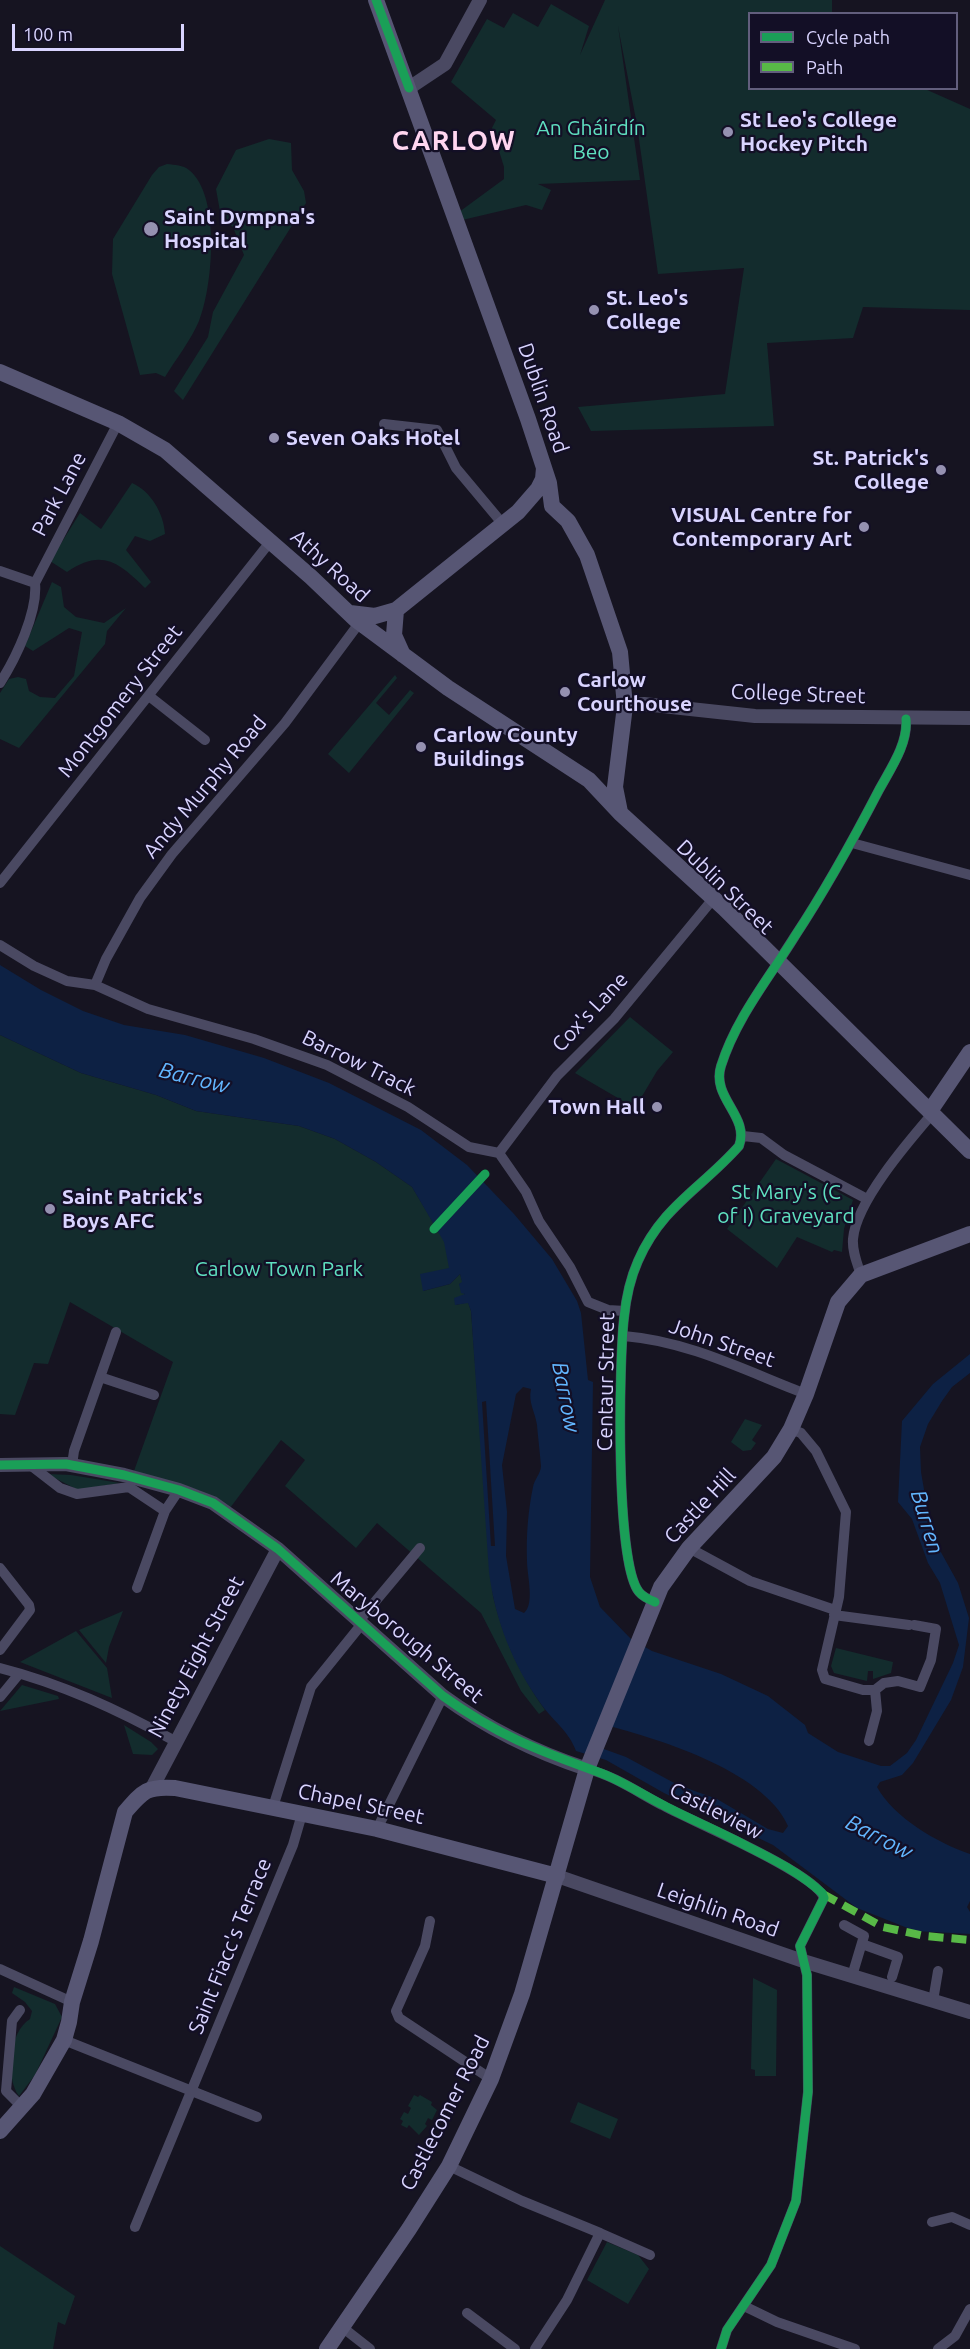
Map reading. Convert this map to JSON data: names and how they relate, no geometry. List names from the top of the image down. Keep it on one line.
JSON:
{"streets":{"main road":["Dublin Road","Athy Road","Dublin Street","Castle Hill","Chapel Street","Castlecomer Road"],"street":["Park Lane","College Street","Montgomery Street","Andy Murphy Road","Cox's Lane","Barrow Track","John Street","Centaur Street","Maryborough Street","Ninety Eight Street","Castleview","Leighlin Road","Saint Fiacc's Terrace"]},"crossings":[["Park Lane","Athy Road"],["Athy Road","Montgomery Street"],["Athy Road","Andy Murphy Road"],["Athy Road","Dublin Street"],["Andy Murphy Road","Barrow Track"],["Dublin Street","Cox's Lane"],["Cox's Lane","Barrow Track"],["John Street","Centaur Street"],["John Street","Castle Hill"],["Centaur Street","Castle Hill"],["Castle Hill","Maryborough Street"],["Castle Hill","Castleview"],["Castle Hill","Castlecomer Road"],["Maryborough Street","Ninety Eight Street"],["Maryborough Street","Castleview"],["Maryborough Street","Castlecomer Road"],["Ninety Eight Street","Chapel Street"],["Chapel Street","Leighlin Road"],["Chapel Street","Saint Fiacc's Terrace"],["Chapel Street","Castlecomer Road"],["Castleview","Leighlin Road"],["Castleview","Castlecomer Road"],["Leighlin Road","Castlecomer Road"]],"districts":["CARLOW"],"water":["Barrow","Burren"],"parks":["An Gháirdín Beo","St Mary's (C of I) Graveyard","Carlow Town Park"],"places":["St Leo's College Hockey Pitch","Saint Dympna's Hospital","St. Leo's College","Seven Oaks Hotel","St. Patrick's College","VISUAL Centre for Contemporary Art","Carlow Courthouse","Carlow County Buildings","Town Hall","Saint Patrick's Boys AFC"],"legend":["Cycle path","Path"],"scale_bar":"100 m"}
